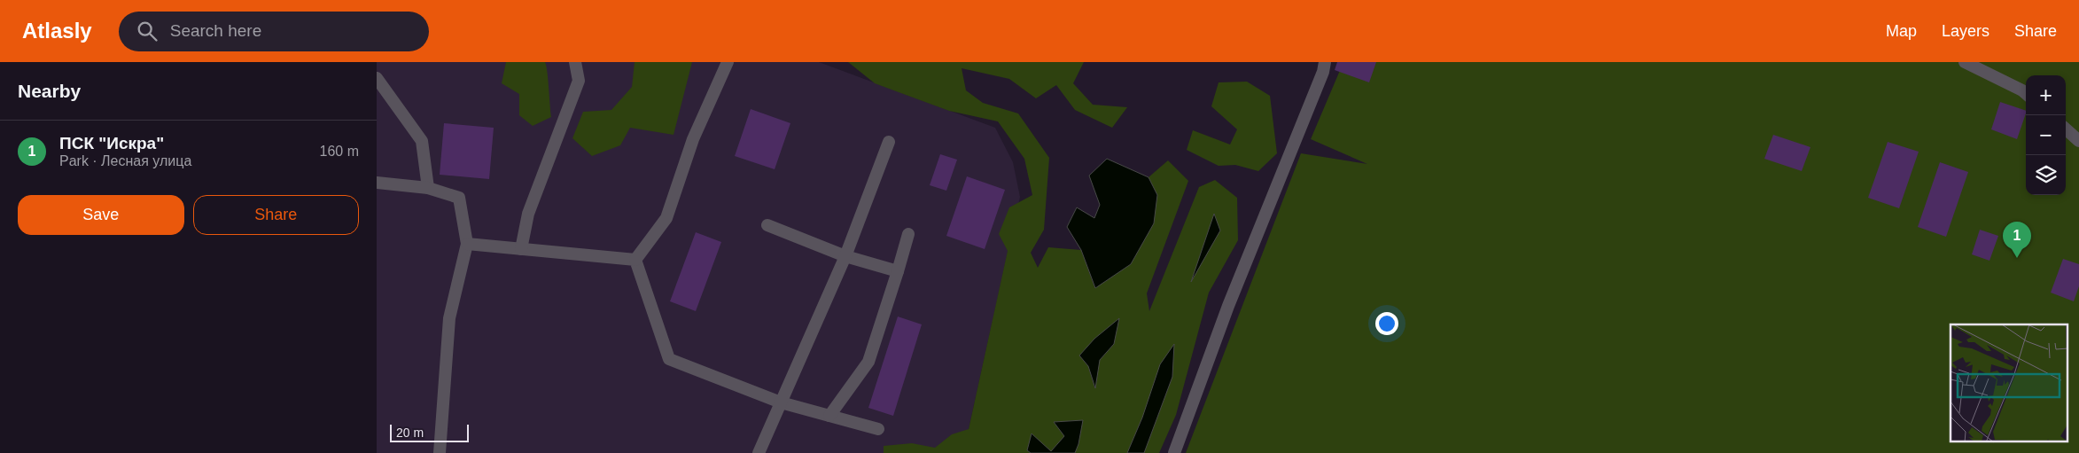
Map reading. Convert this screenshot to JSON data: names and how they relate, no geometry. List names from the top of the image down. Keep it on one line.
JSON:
{"scale_bar":"20 m","page":{"header":"Atlasly","search":"Search here","nav":["Map","Layers","Share"],"heading":"Nearby","map_buttons":["+","−"],"list":[{"mark":"1","name":"ПСК \"Искра\"","note":"Park · Лесная улица","value":"160 m"}],"buttons":["Save","Share"],"pins":"1","scale":"20 m"}}
